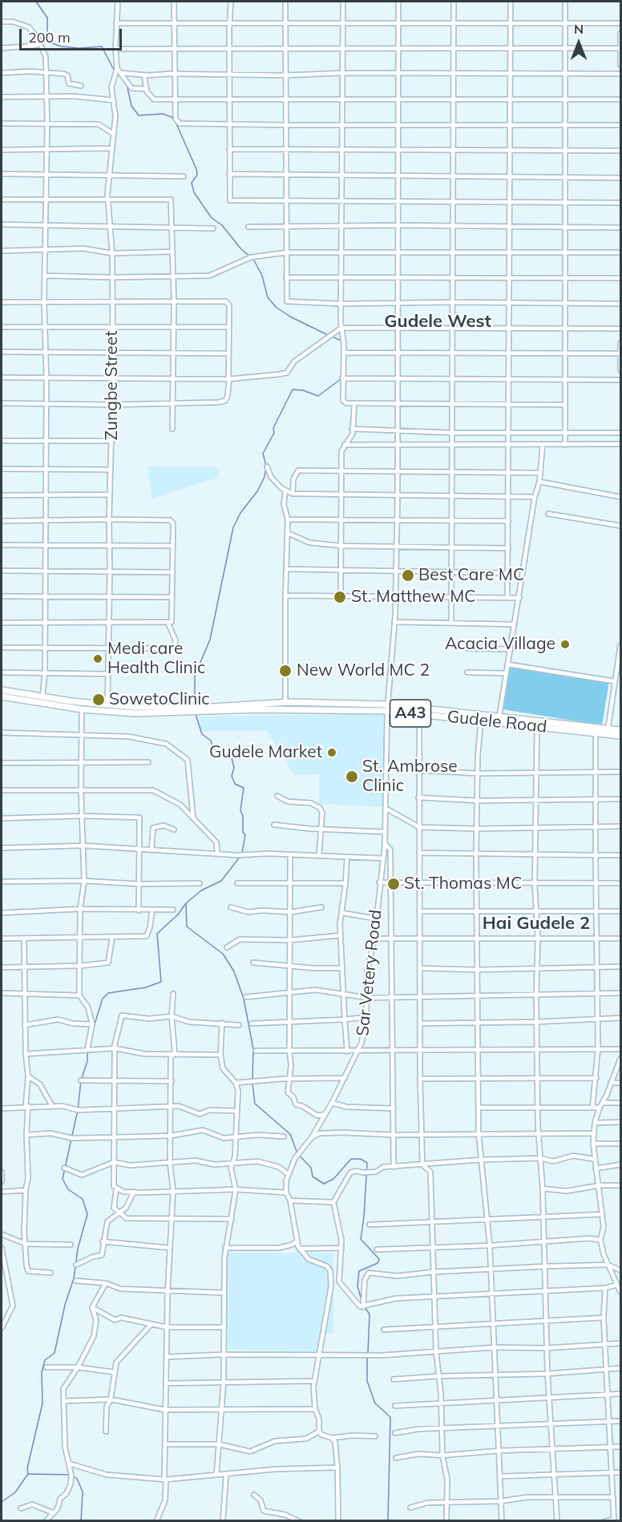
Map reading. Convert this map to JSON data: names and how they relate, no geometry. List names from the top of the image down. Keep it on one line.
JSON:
{"streets":{"highway":["A43","Gudele Road"],"street":["Zungbe Street","Sar Vetery Road"]},"crossings":[["Zungbe Street","A43"],["A43","Gudele Road"],["Gudele Road","Sar Vetery Road"]],"districts":["Gudele West","Hai Gudele 2"],"places":["Best Care MC","St. Matthew MC","Acacia Village","Medi care Health Clinic","New World MC 2","SowetoClinic","Gudele Market","St. Ambrose Clinic","St. Thomas MC"],"scale_bar":"200 m","north":"top"}
